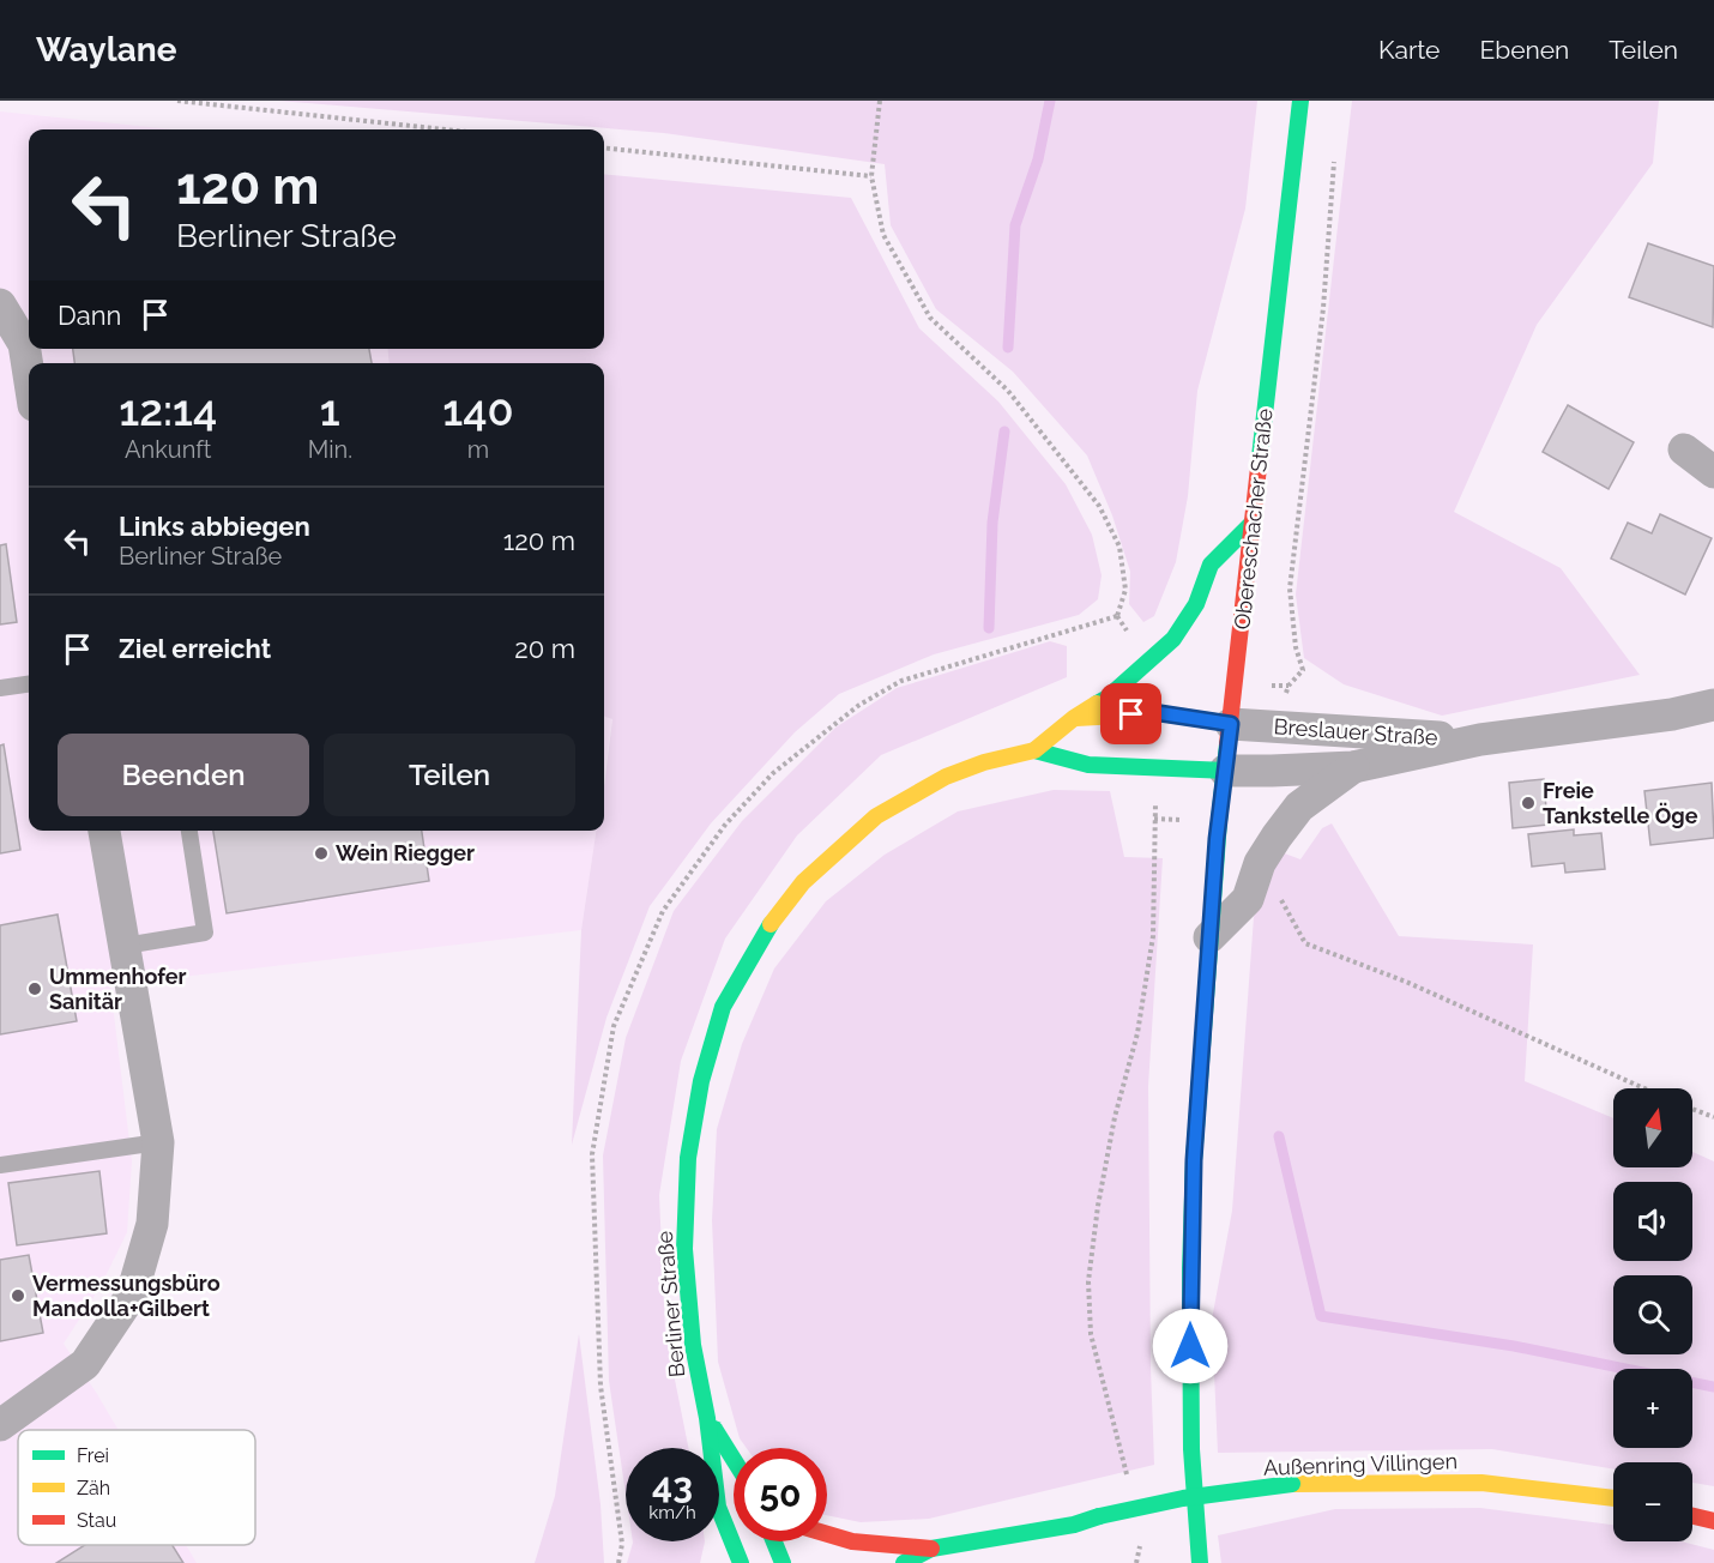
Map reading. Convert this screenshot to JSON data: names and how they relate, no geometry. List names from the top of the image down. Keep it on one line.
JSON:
{"streets":{"street":["Obereschacher Straße","Breslauer Straße","Berliner Straße","Außenring Villingen"]},"crossings":[["Obereschacher Straße","Breslauer Straße"],["Obereschacher Straße","Berliner Straße"],["Breslauer Straße","Berliner Straße"]],"places":["Freie Tankstelle Öge","Wein Riegger","Ummenhofer Sanitär","Vermessungsbüro Mandolla+Gilbert"],"legend":["Frei","Zäh","Stau"],"north":"top","page":{"header":"Waylane","nav":["Karte","Ebenen","Teilen"],"turn":["120 m","Berliner Straße"],"then":"Dann","eta":["12:14","Ankunft","1","Min.","140","m"],"list":[{"name":"Links abbiegen","note":"Berliner Straße","value":"120 m"},{"name":"Ziel erreicht","value":"20 m"}],"buttons":["Beenden","Teilen"],"map_buttons":["+","−"],"speed":"43 km/h","limit":"50"}}
